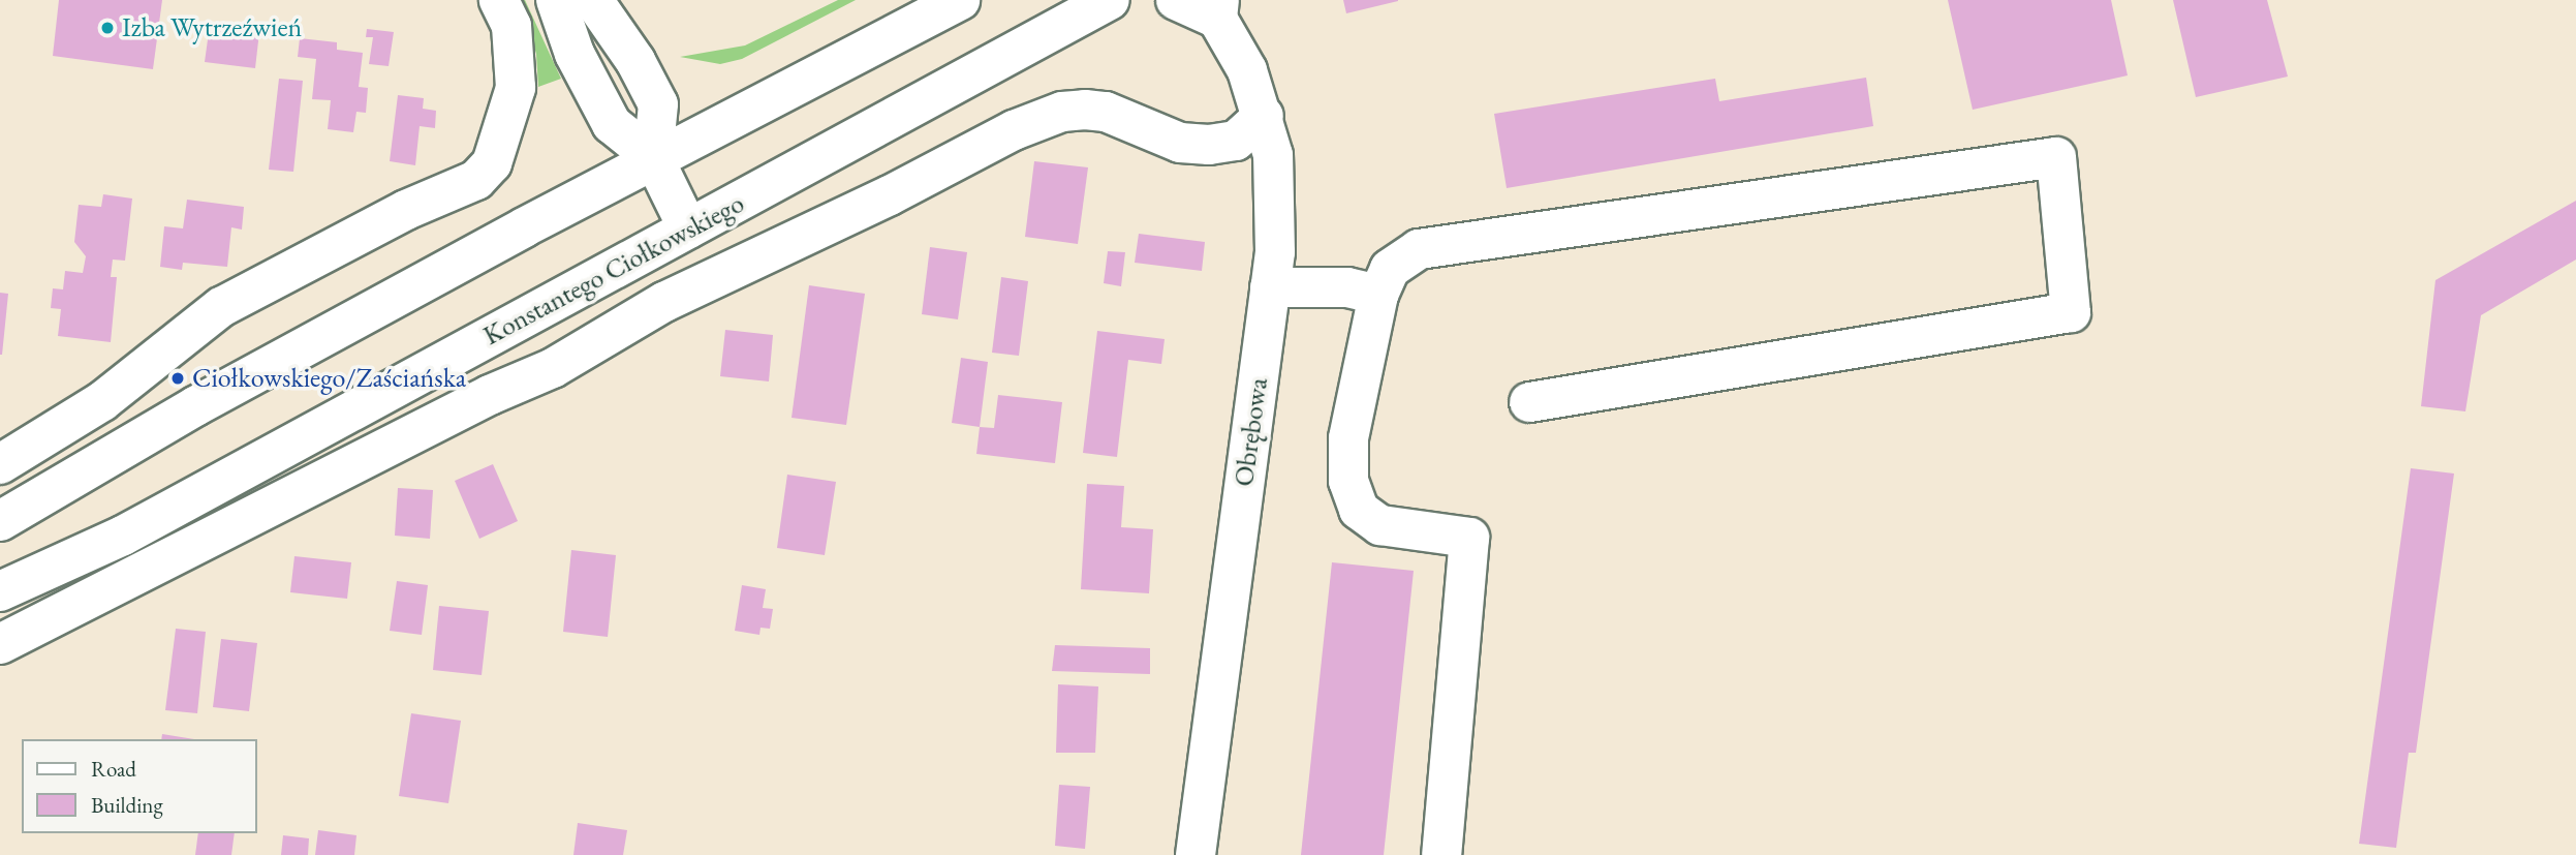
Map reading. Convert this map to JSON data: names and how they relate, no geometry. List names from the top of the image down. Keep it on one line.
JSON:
{"streets":{"main road":["Konstantego Ciołkowskiego","Obrębowa"]},"places":["Izba Wytrzeźwień","Ciołkowskiego/Zaściańska"],"legend":["Road","Building"]}
